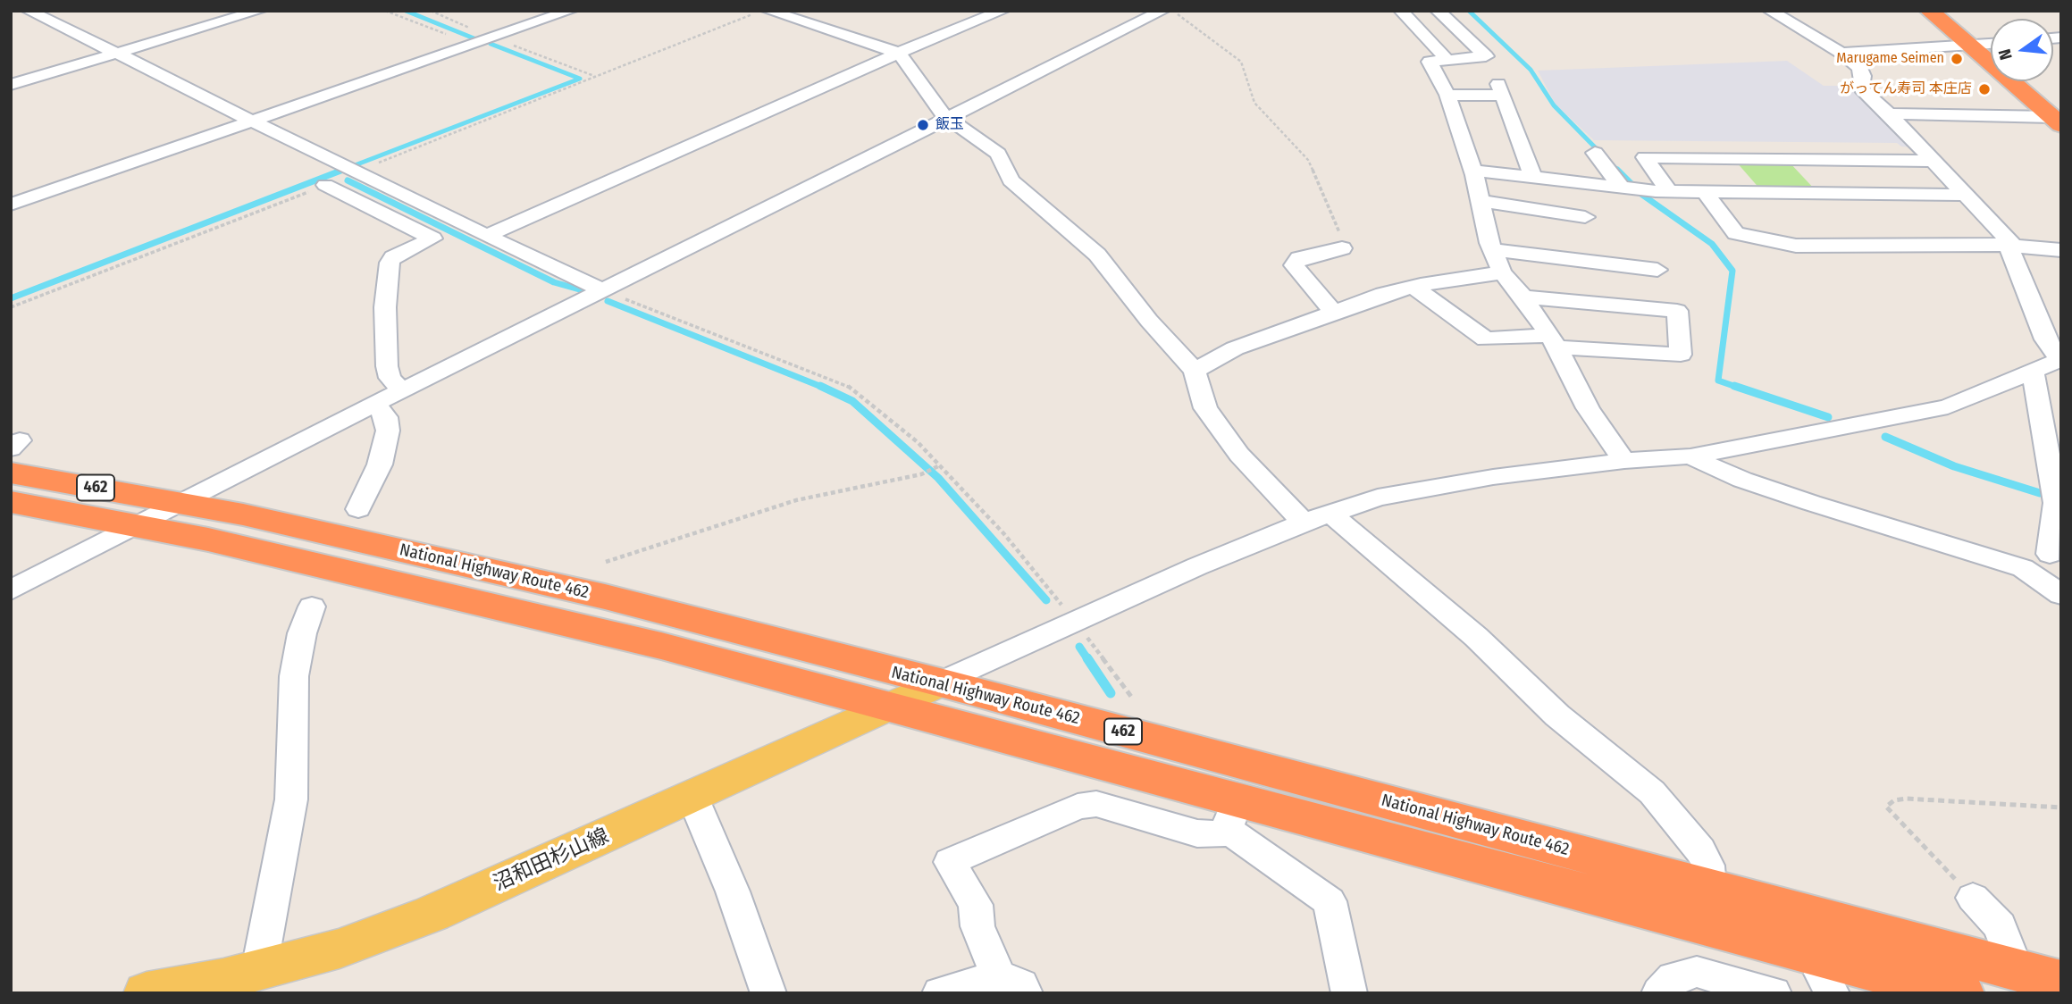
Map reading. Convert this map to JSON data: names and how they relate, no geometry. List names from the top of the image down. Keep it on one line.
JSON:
{"streets":{"highway":["462","National Highway Route 462"],"main road":["沼和田杉山線"]},"crossings":[["National Highway Route 462","沼和田杉山線"]],"places":["Marugame Seimen","がってん寿司 本庄店","飯玉"],"north":"left"}
